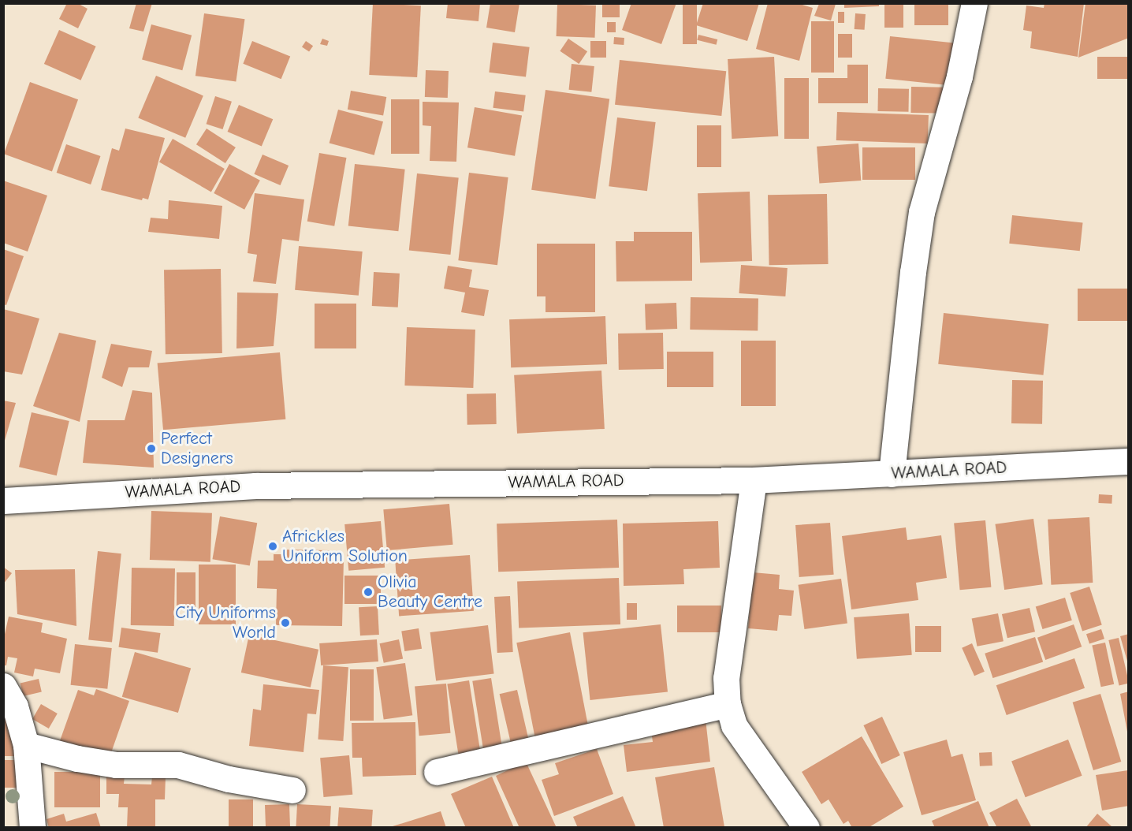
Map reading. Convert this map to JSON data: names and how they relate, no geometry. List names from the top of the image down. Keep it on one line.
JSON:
{"streets":{"street":["WAMALA ROAD"]},"places":["Perfect Designers","Africkles Uniform Solution","Olivia Beauty Centre","City Uniforms World"]}
